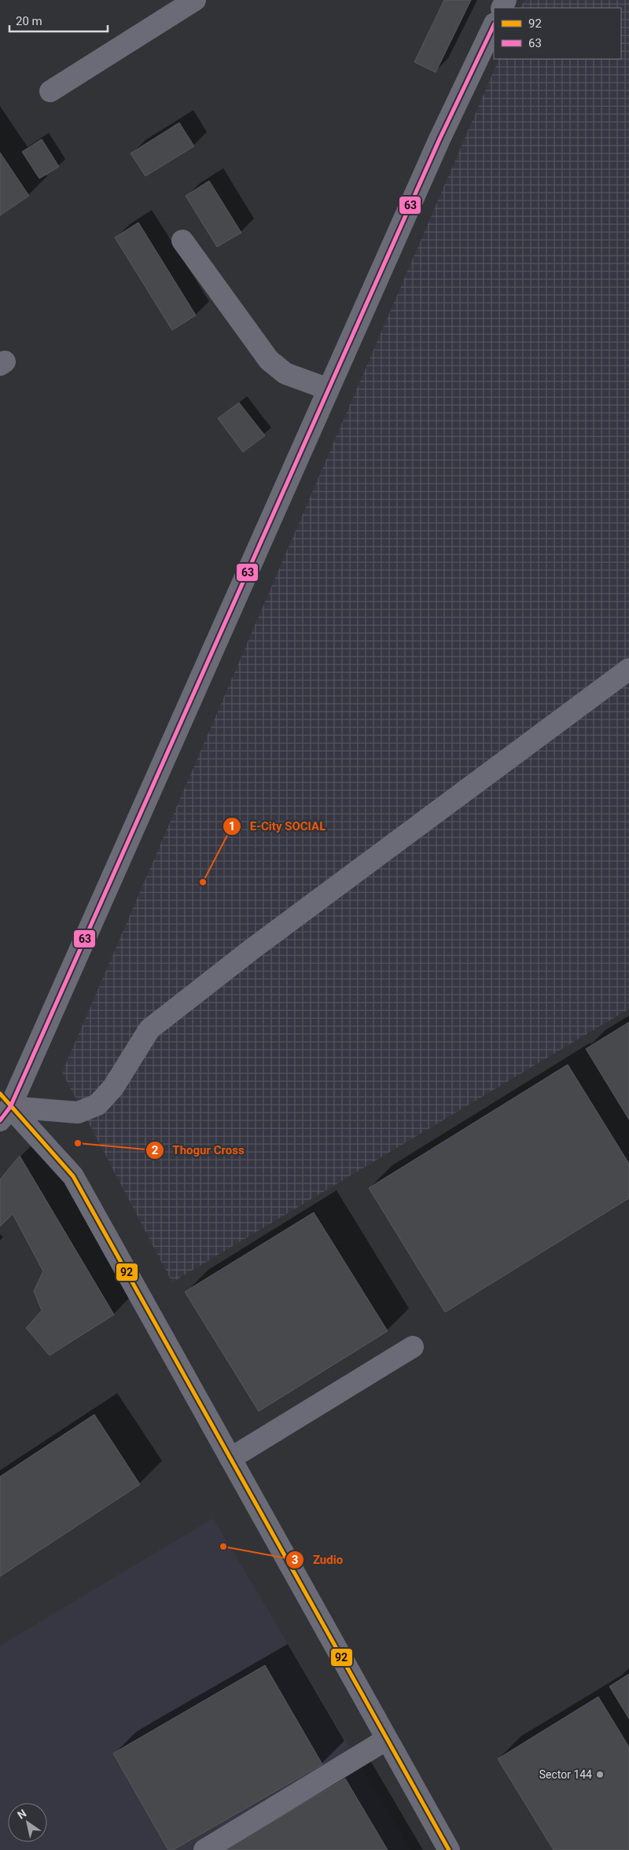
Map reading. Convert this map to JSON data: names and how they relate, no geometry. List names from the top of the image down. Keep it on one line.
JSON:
{"places":["E-City SOCIAL","Thogur Cross","Zudio","Sector 144"],"lines":["transit line 63","transit line 92"],"legend":["92","63"],"scale_bar":"20 m","north":"top left"}
